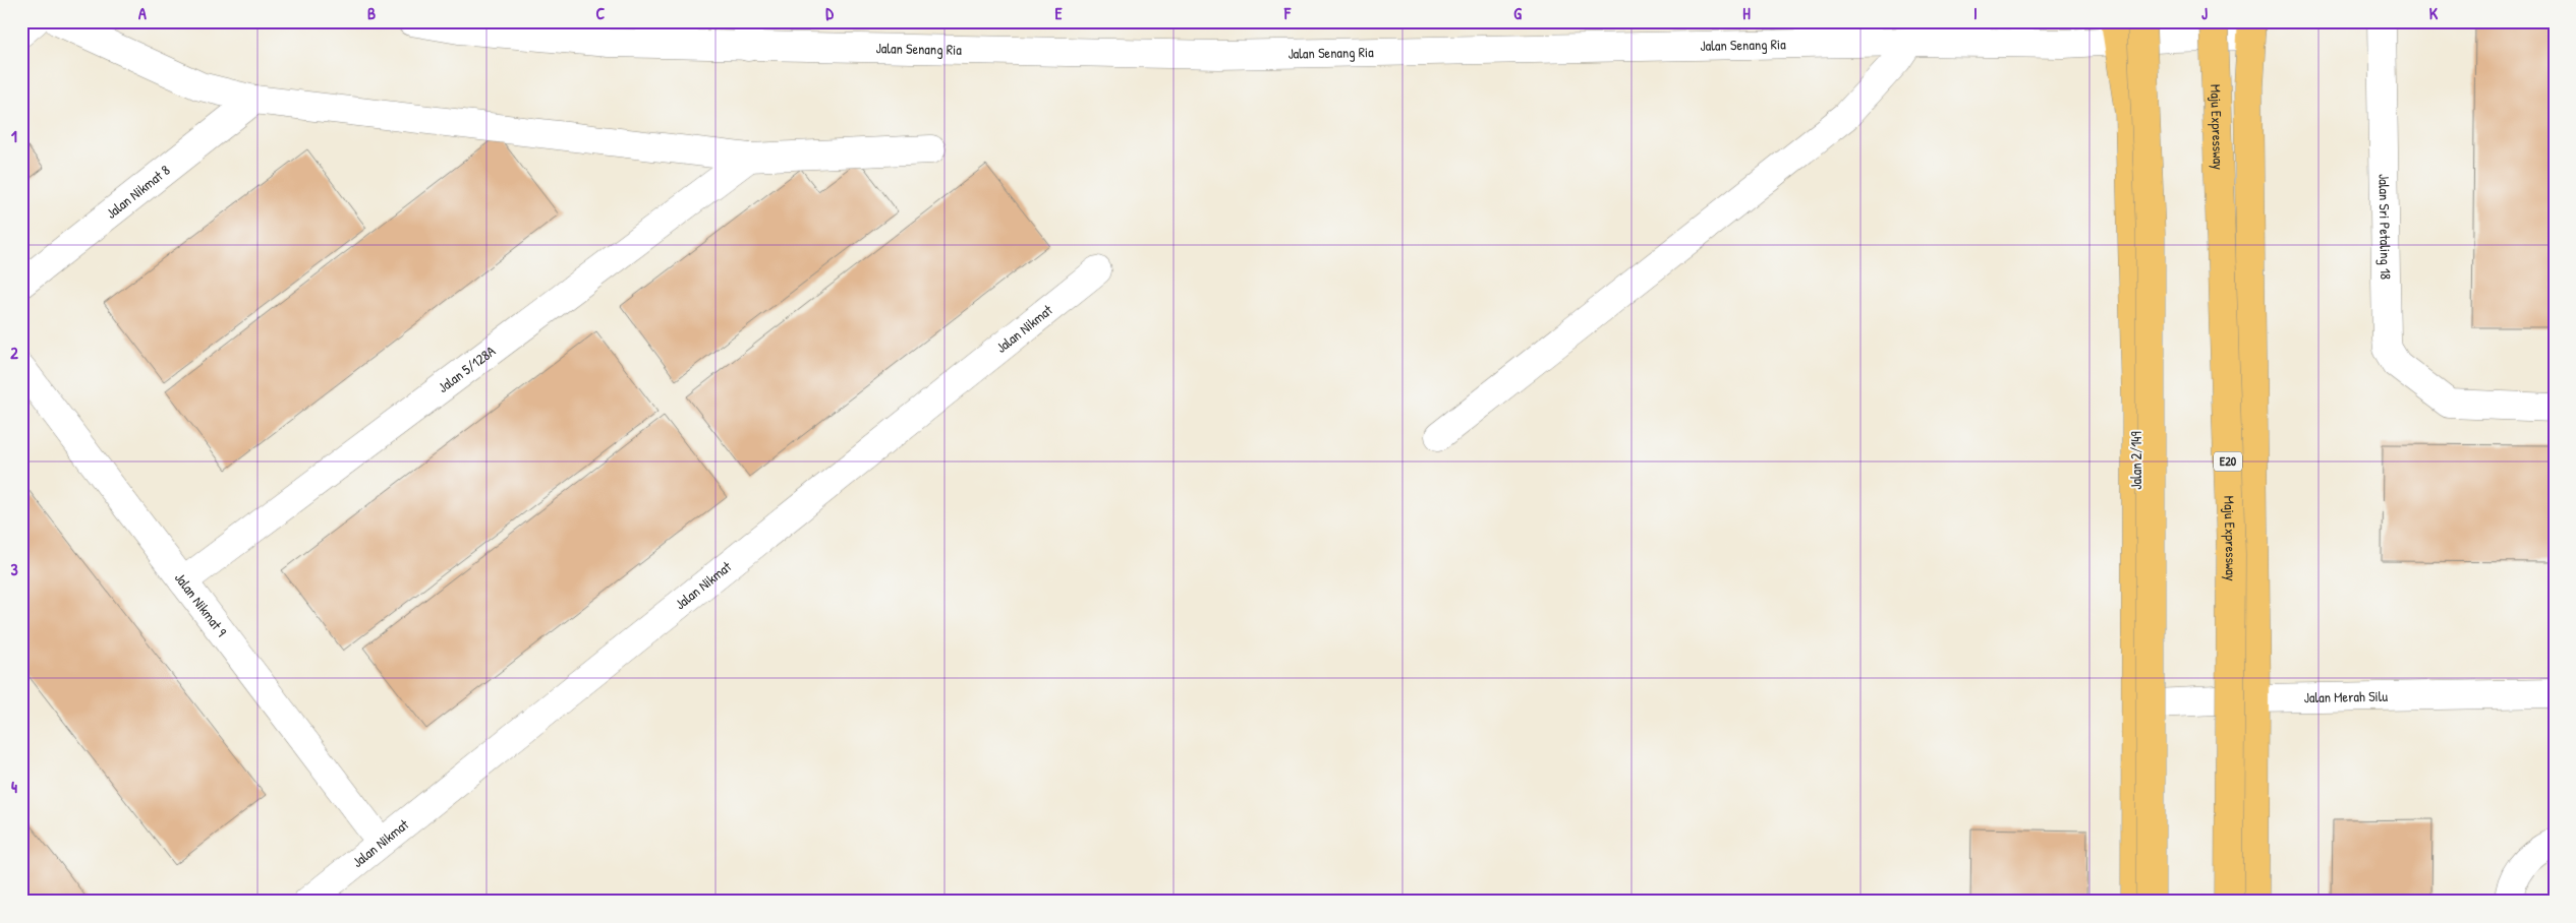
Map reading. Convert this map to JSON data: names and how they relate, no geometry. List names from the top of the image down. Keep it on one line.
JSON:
{"streets":{"main road":["Maju Expressway","Jalan 2/149","E20"],"street":["Jalan Senang Ria","Jalan Nikmat 8","Jalan Sri Petaling 18","Jalan Nikmat","Jalan 5/128A","Jalan Nikmat 9","Jalan Merah Silu"]},"crossings":[["Jalan Senang Ria","Jalan 2/149"],["Jalan Nikmat","Jalan Nikmat 9"],["Jalan 5/128A","Jalan Nikmat 9"],["Jalan 2/149","Jalan Merah Silu"]],"grid":{"columns":["A","B","C","D","E","F","G","H","I","J","K"],"rows":["1","2","3","4"]}}
